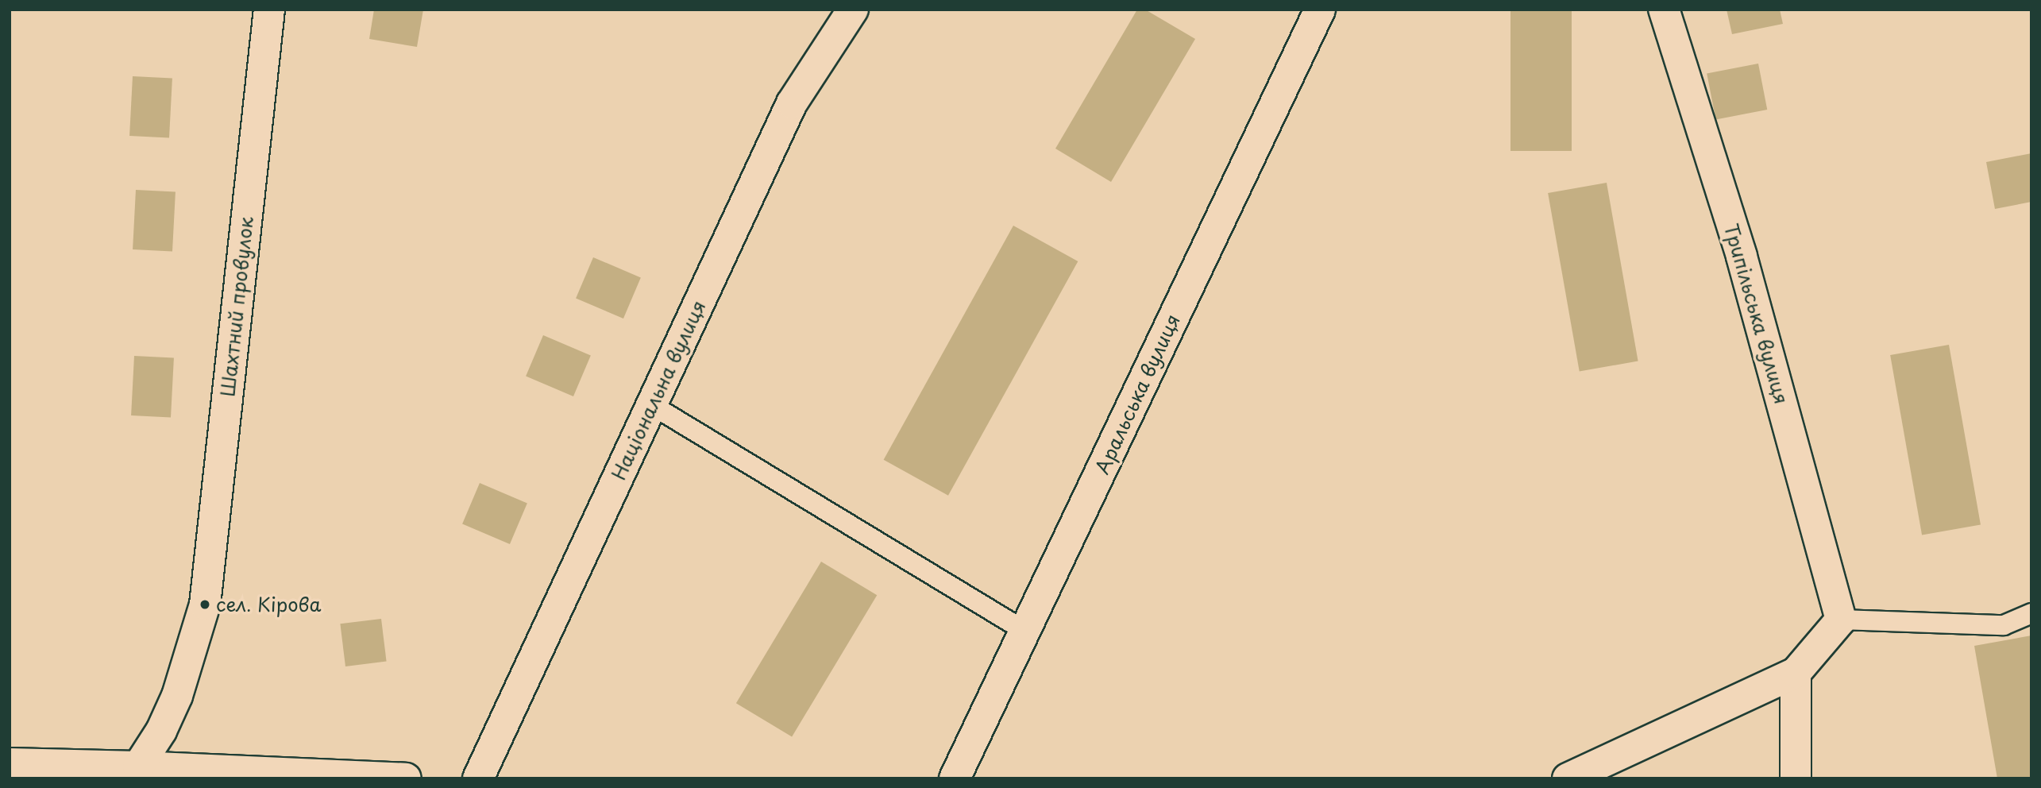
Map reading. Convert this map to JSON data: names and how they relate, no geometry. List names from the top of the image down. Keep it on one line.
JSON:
{"streets":{"street":["Шахтний провулок","Трипільська вулиця","Національна вулиця","Аральська вулиця"]},"places":["сел. Кірова"]}
